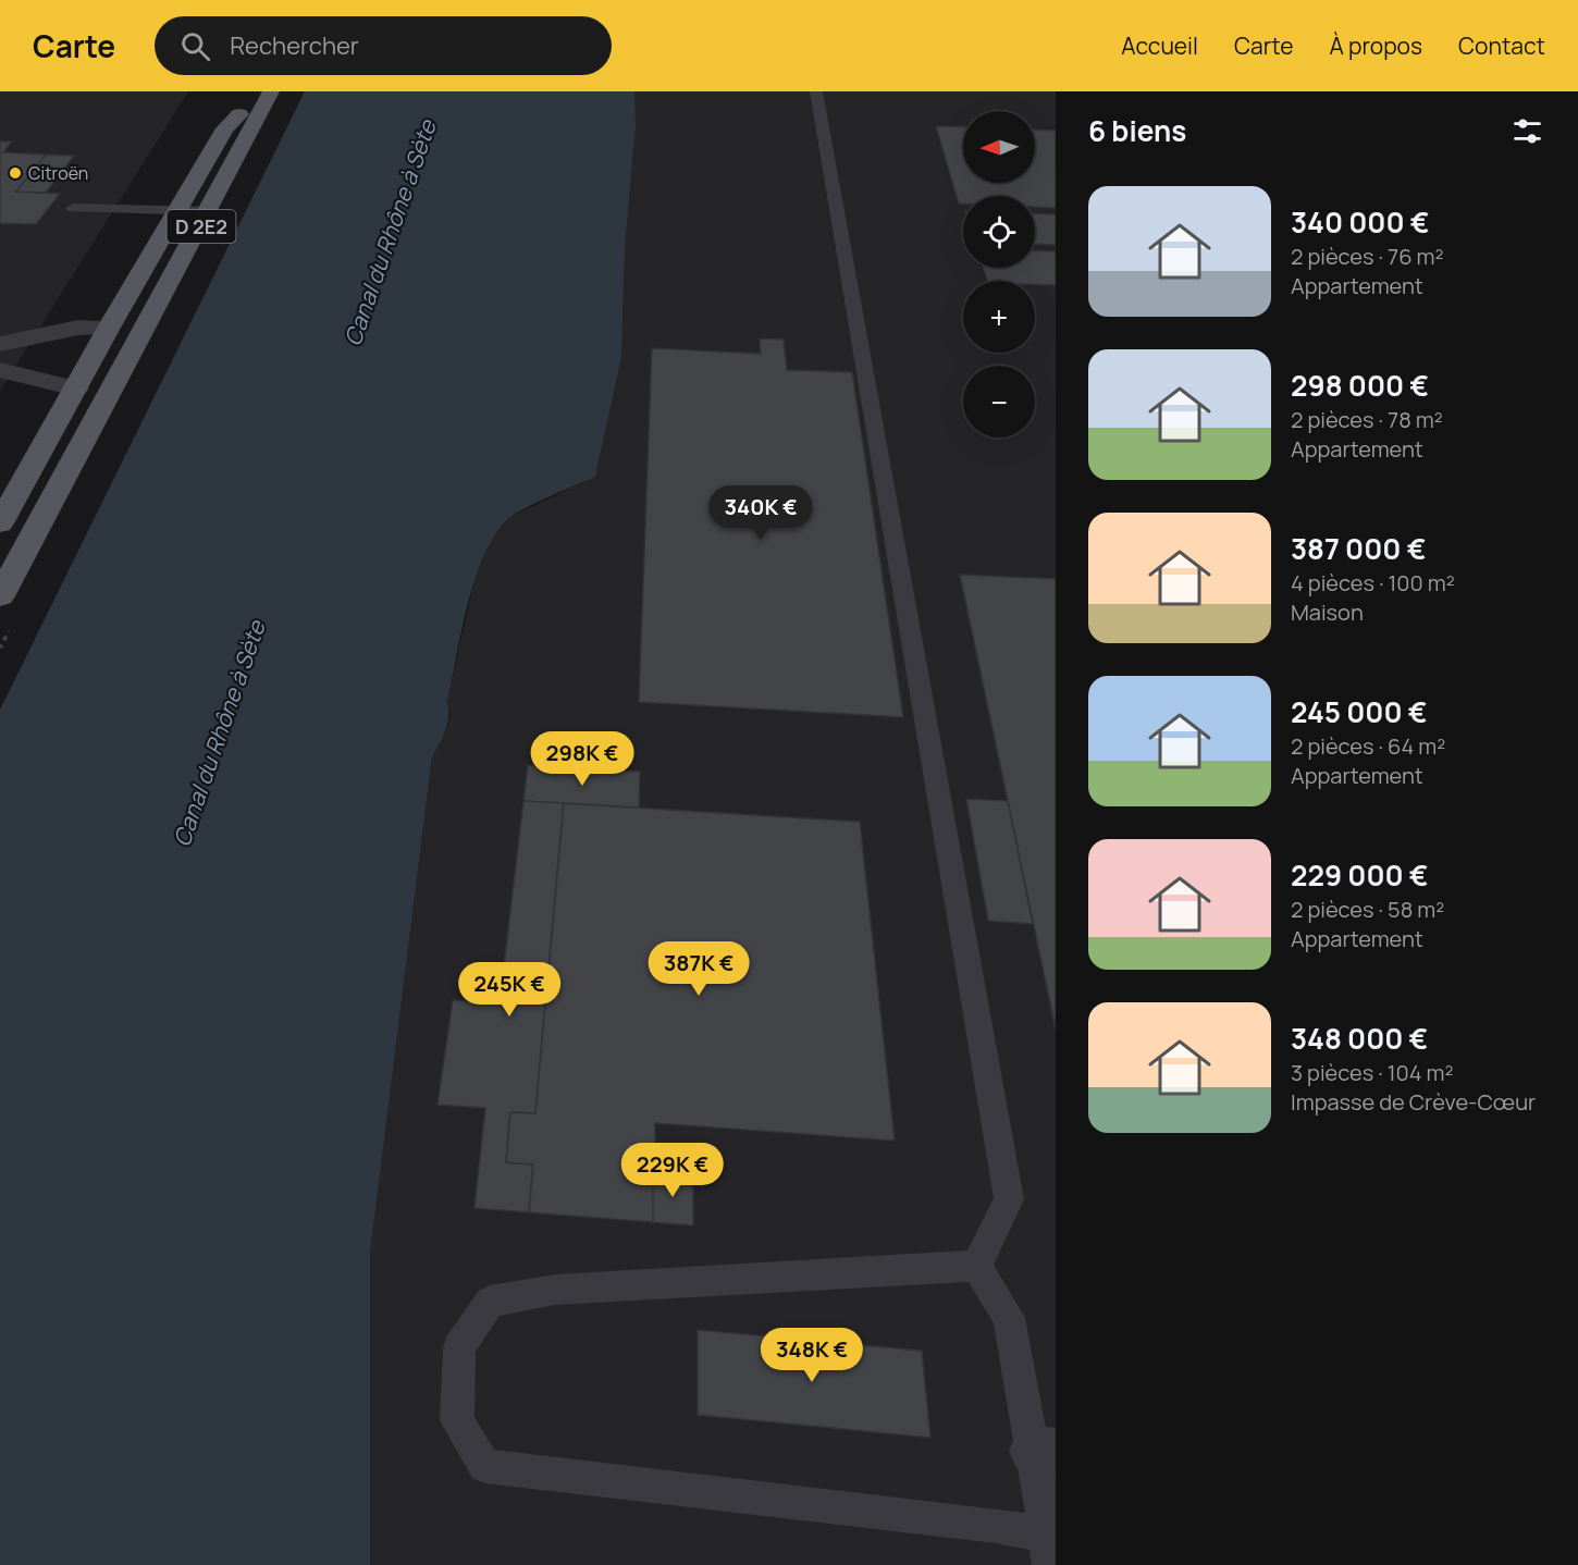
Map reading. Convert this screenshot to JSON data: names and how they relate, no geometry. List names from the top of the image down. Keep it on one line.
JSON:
{"streets":{"main road":["D 2E2"]},"water":["Canal du Rhône à Sète"],"places":["Citroën"],"north":"left","page":{"header":"Carte","search":"Rechercher","nav":["Accueil","Carte","À propos","Contact"],"heading":"6 biens","map_buttons":["+","−"],"list":[{"name":"340 000 €","note":"2 pièces · 76 m² · Appartement"},{"name":"298 000 €","note":"2 pièces · 78 m² · Appartement"},{"name":"387 000 €","note":"4 pièces · 100 m² · Maison"},{"name":"245 000 €","note":"2 pièces · 64 m² · Appartement"},{"name":"229 000 €","note":"2 pièces · 58 m² · Appartement"},{"name":"348 000 €","note":"3 pièces · 104 m² · Impasse de Crève-Cœur"}],"price":["340K €","298K €","387K €","245K €","229K €","348K €"]}}
